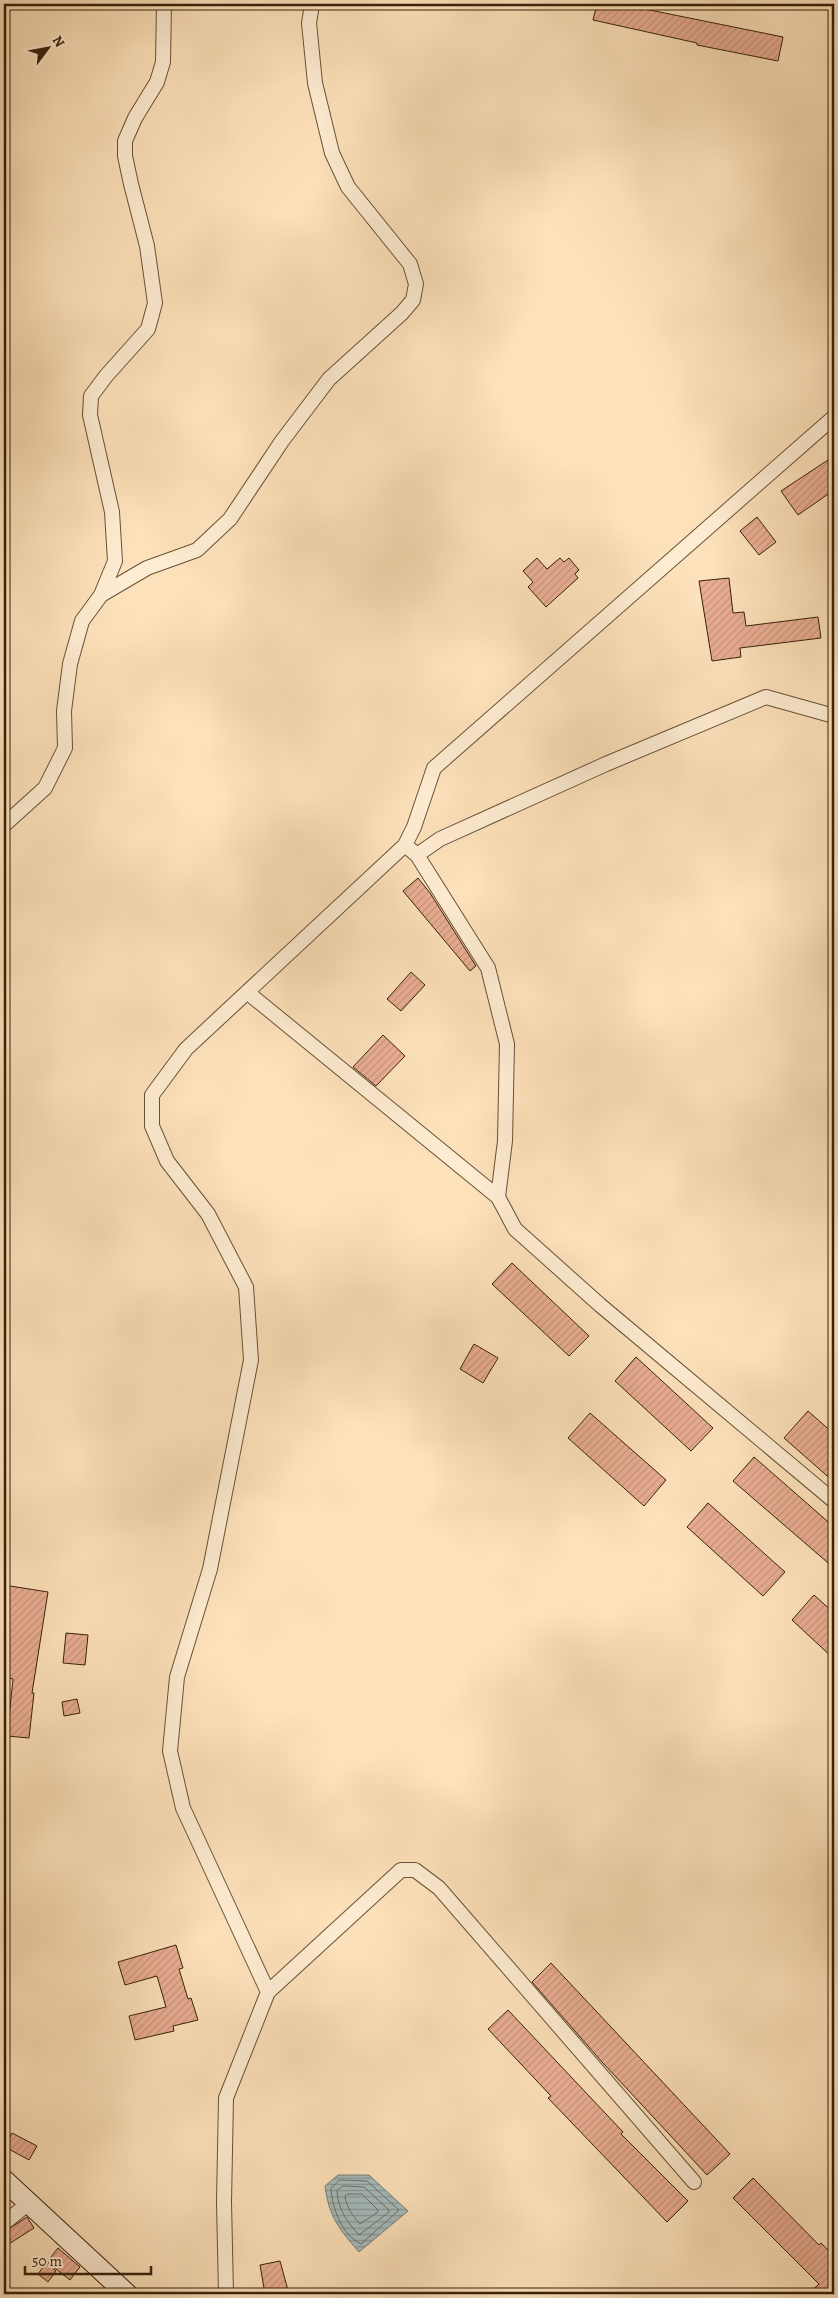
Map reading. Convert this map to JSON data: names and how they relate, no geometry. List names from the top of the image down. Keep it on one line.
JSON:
{"scale_bar":"50 m","north":"top right"}
